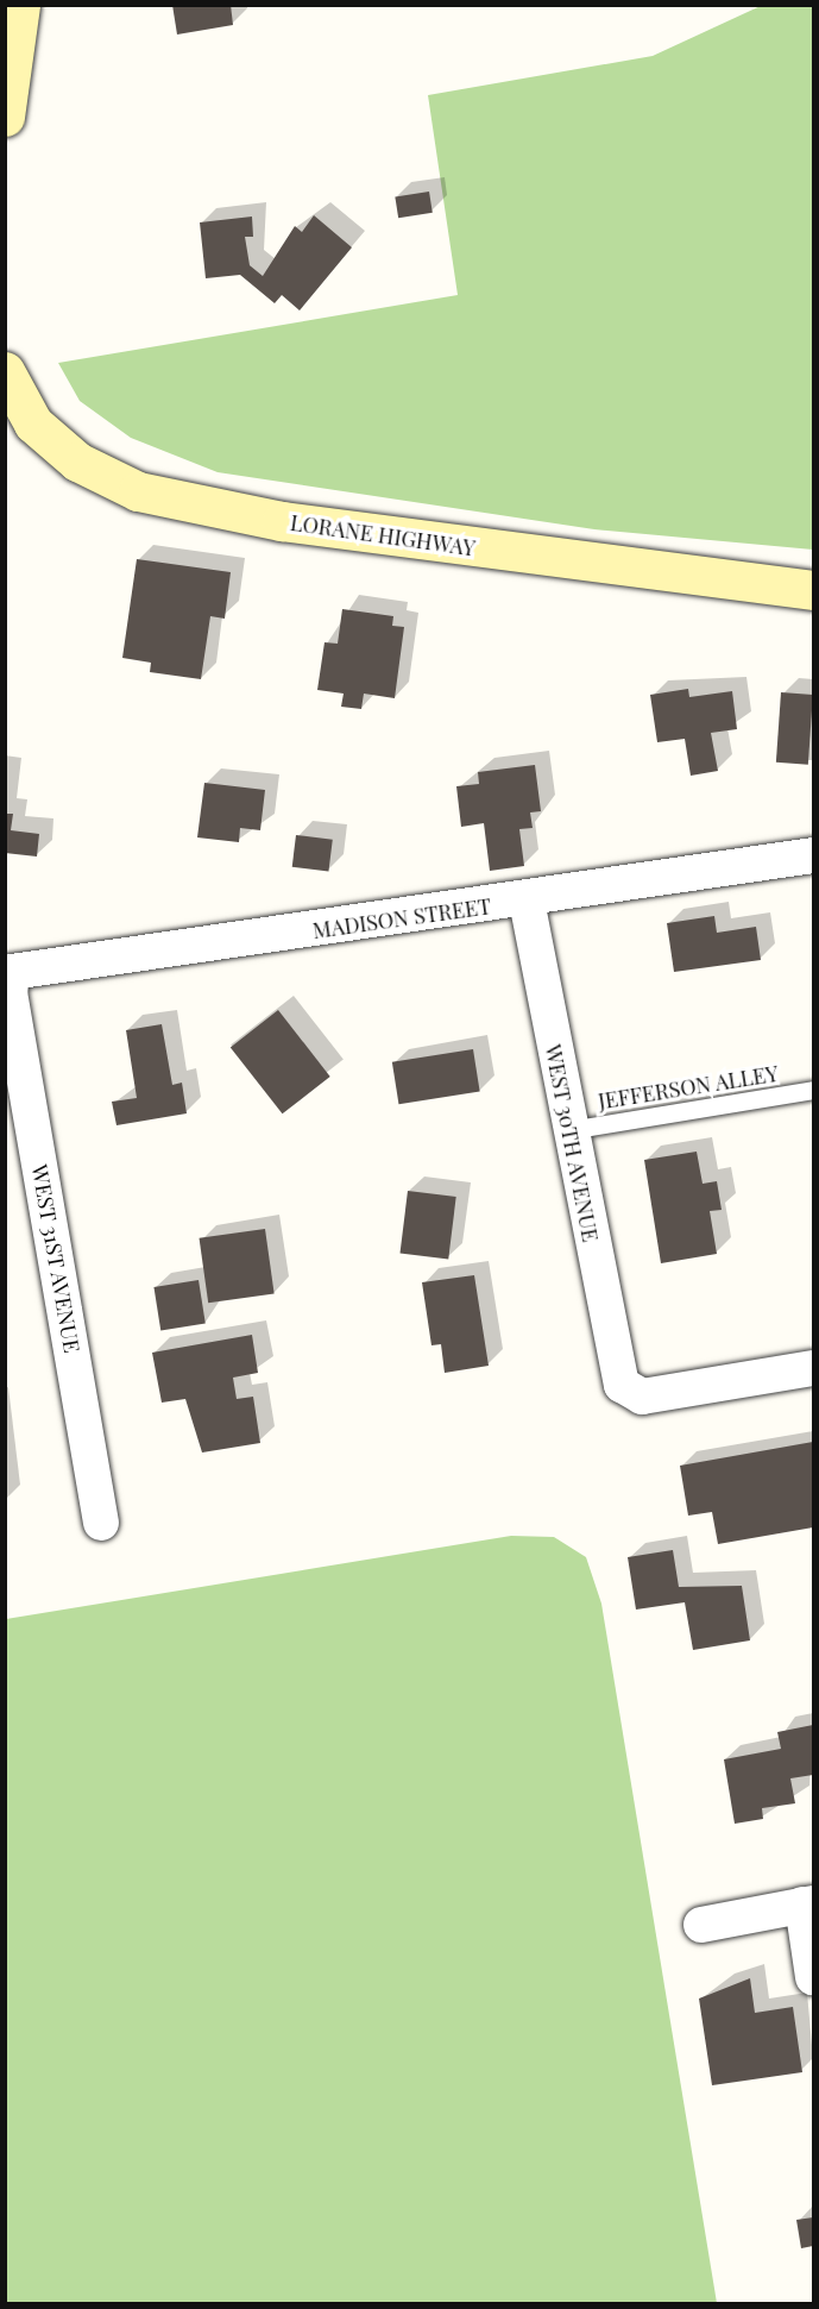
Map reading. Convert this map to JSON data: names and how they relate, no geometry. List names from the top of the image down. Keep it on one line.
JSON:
{"streets":{"street":["LORANE HIGHWAY","MADISON STREET","WEST 30TH AVENUE","WEST 31ST AVENUE"],"lane":["JEFFERSON ALLEY"]},"crossings":[["MADISON STREET","WEST 30TH AVENUE"],["MADISON STREET","WEST 31ST AVENUE"],["JEFFERSON ALLEY","WEST 30TH AVENUE"]]}
